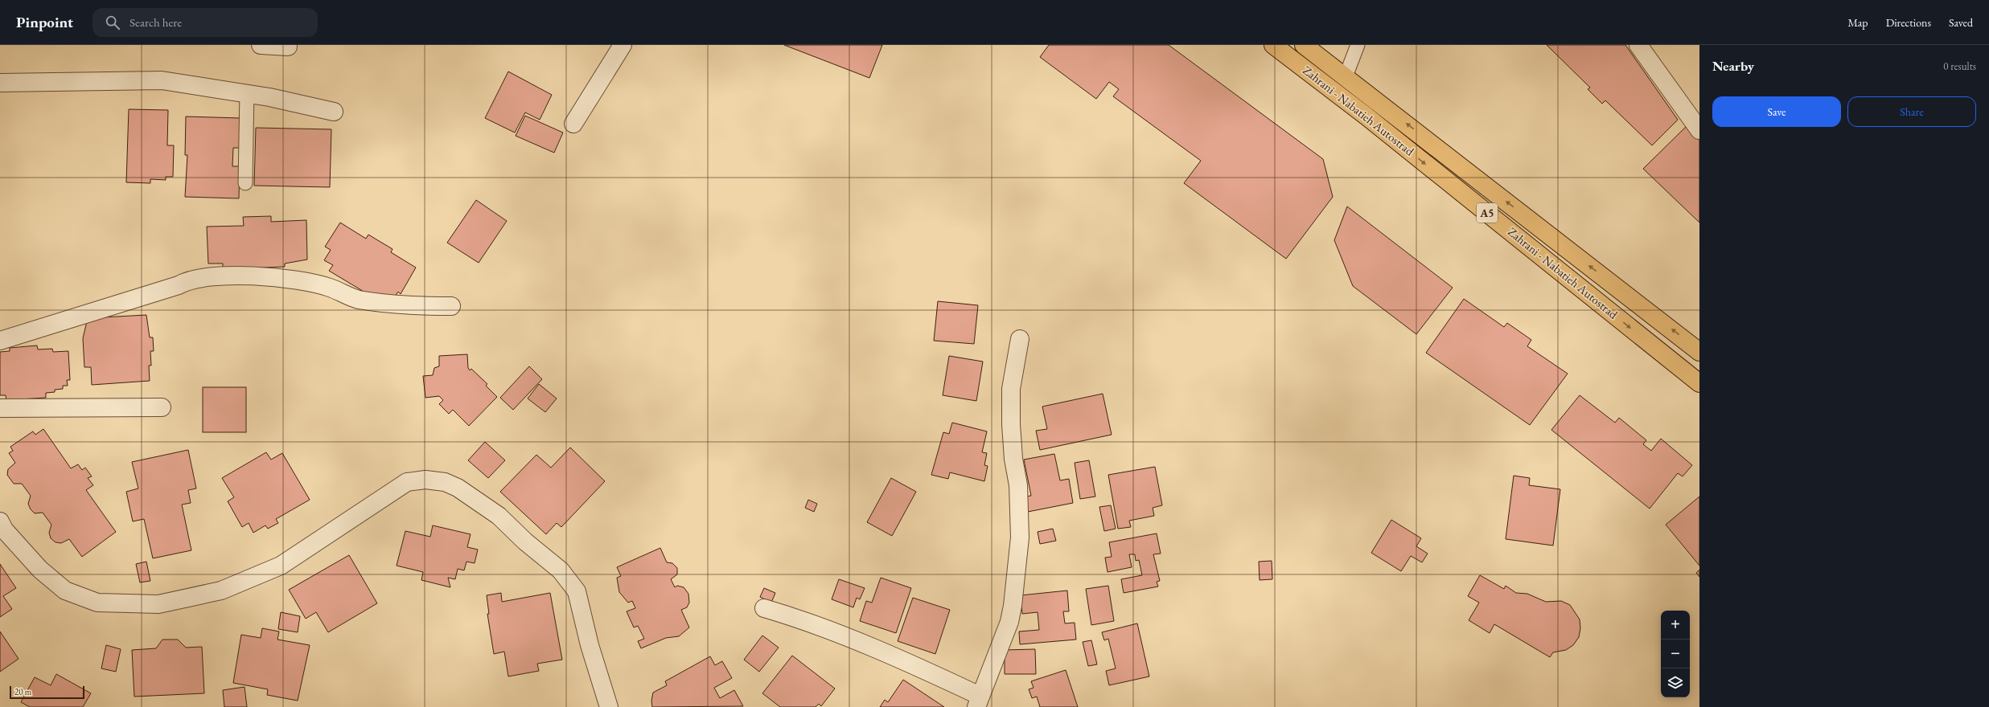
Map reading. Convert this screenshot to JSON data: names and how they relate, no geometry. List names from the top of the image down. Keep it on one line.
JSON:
{"streets":{"highway":["Zahrani - Nabatieh Autostrad","A5"]},"scale_bar":"20 m","page":{"header":"Pinpoint","search":"Search here","nav":["Map","Directions","Saved"],"heading":["Nearby","0 results"],"buttons":["Save","Share"],"map_buttons":["+","−"],"scale":"20 m"}}
